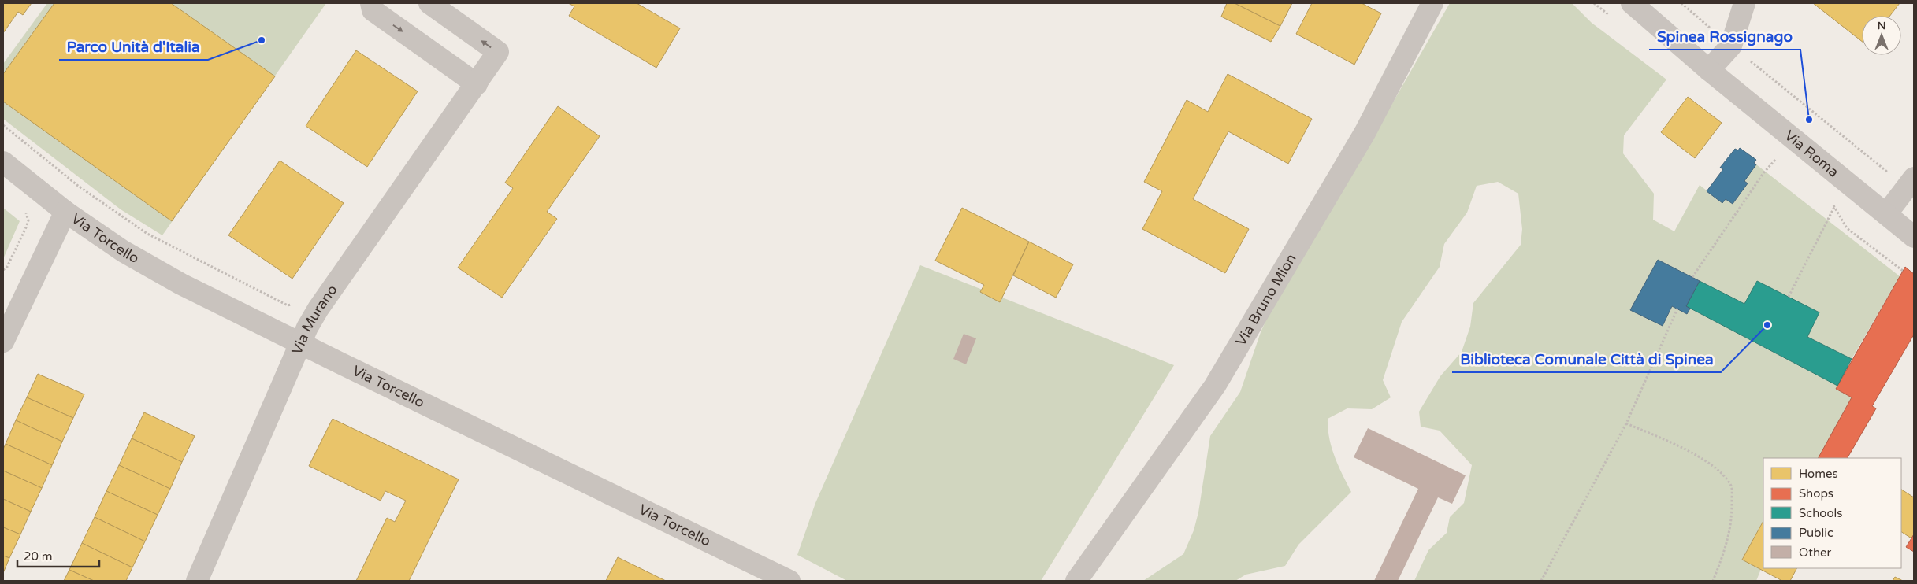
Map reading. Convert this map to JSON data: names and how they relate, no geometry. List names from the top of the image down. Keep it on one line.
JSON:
{"streets":{"street":["Via Roma","Via Torcello","Via Bruno Mion","Via Murano"]},"crossings":[["Via Torcello","Via Murano"]],"places":["Parco Unità d'Italia","Spinea Rossignago","Biblioteca Comunale Città di Spinea"],"legend":["Homes","Shops","Schools","Public","Other"],"scale_bar":"20 m","north":"top"}
